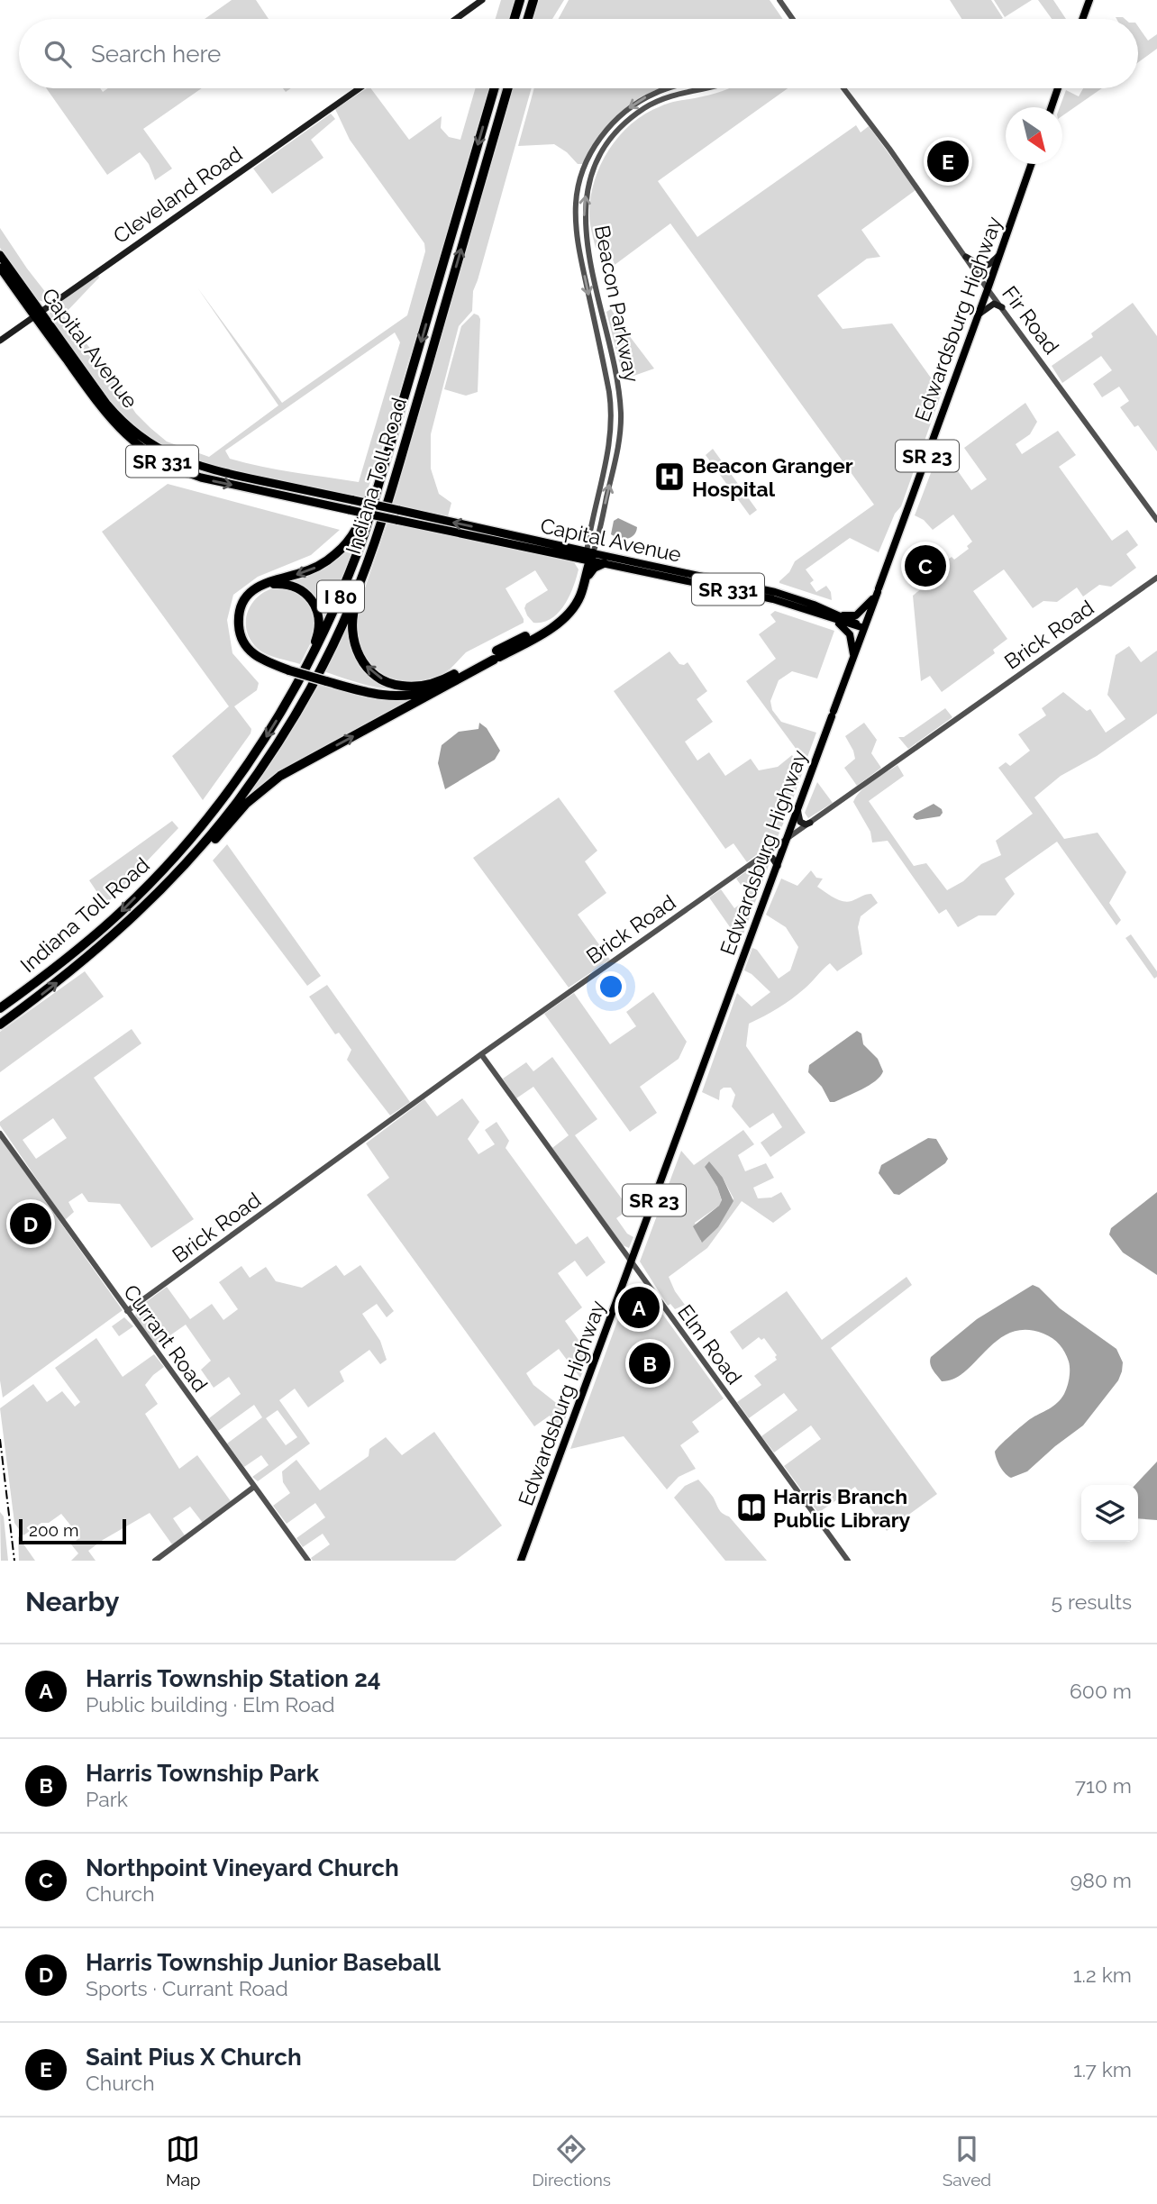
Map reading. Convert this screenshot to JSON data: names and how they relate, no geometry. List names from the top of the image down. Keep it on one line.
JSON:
{"streets":{"highway":["Capital Avenue","SR 331","Indiana Toll Road","I 80"],"main road":["Cleveland Road","Edwardsburg Highway","SR 23"],"street":["Beacon Parkway","Fir Road","Brick Road","Currant Road","Elm Road"]},"crossings":[["Cleveland Road","Capital Avenue"],["Beacon Parkway","Capital Avenue"],["Edwardsburg Highway","Fir Road"],["Edwardsburg Highway","Capital Avenue"],["Edwardsburg Highway","Brick Road"],["Edwardsburg Highway","Elm Road"],["Brick Road","Currant Road"],["Brick Road","Elm Road"]],"places":{"hospital":["Beacon Granger Hospital"],"library":["Harris Branch Public Library"]},"scale_bar":"200 m","north":"bottom right","page":{"search":"Search here","pins":["E","C","D","A","B"],"scale":"200 m","heading":["Nearby","5 results"],"list":[{"mark":"A","name":"Harris Township Station 24","note":"Public building · Elm Road","value":"600 m"},{"mark":"B","name":"Harris Township Park","note":"Park","value":"710 m"},{"mark":"C","name":"Northpoint Vineyard Church","note":"Church","value":"980 m"},{"mark":"D","name":"Harris Township Junior Baseball","note":"Sports · Currant Road","value":"1.2 km"},{"mark":"E","name":"Saint Pius X Church","note":"Church","value":"1.7 km"}],"nav":["Map","Directions","Saved"]}}
